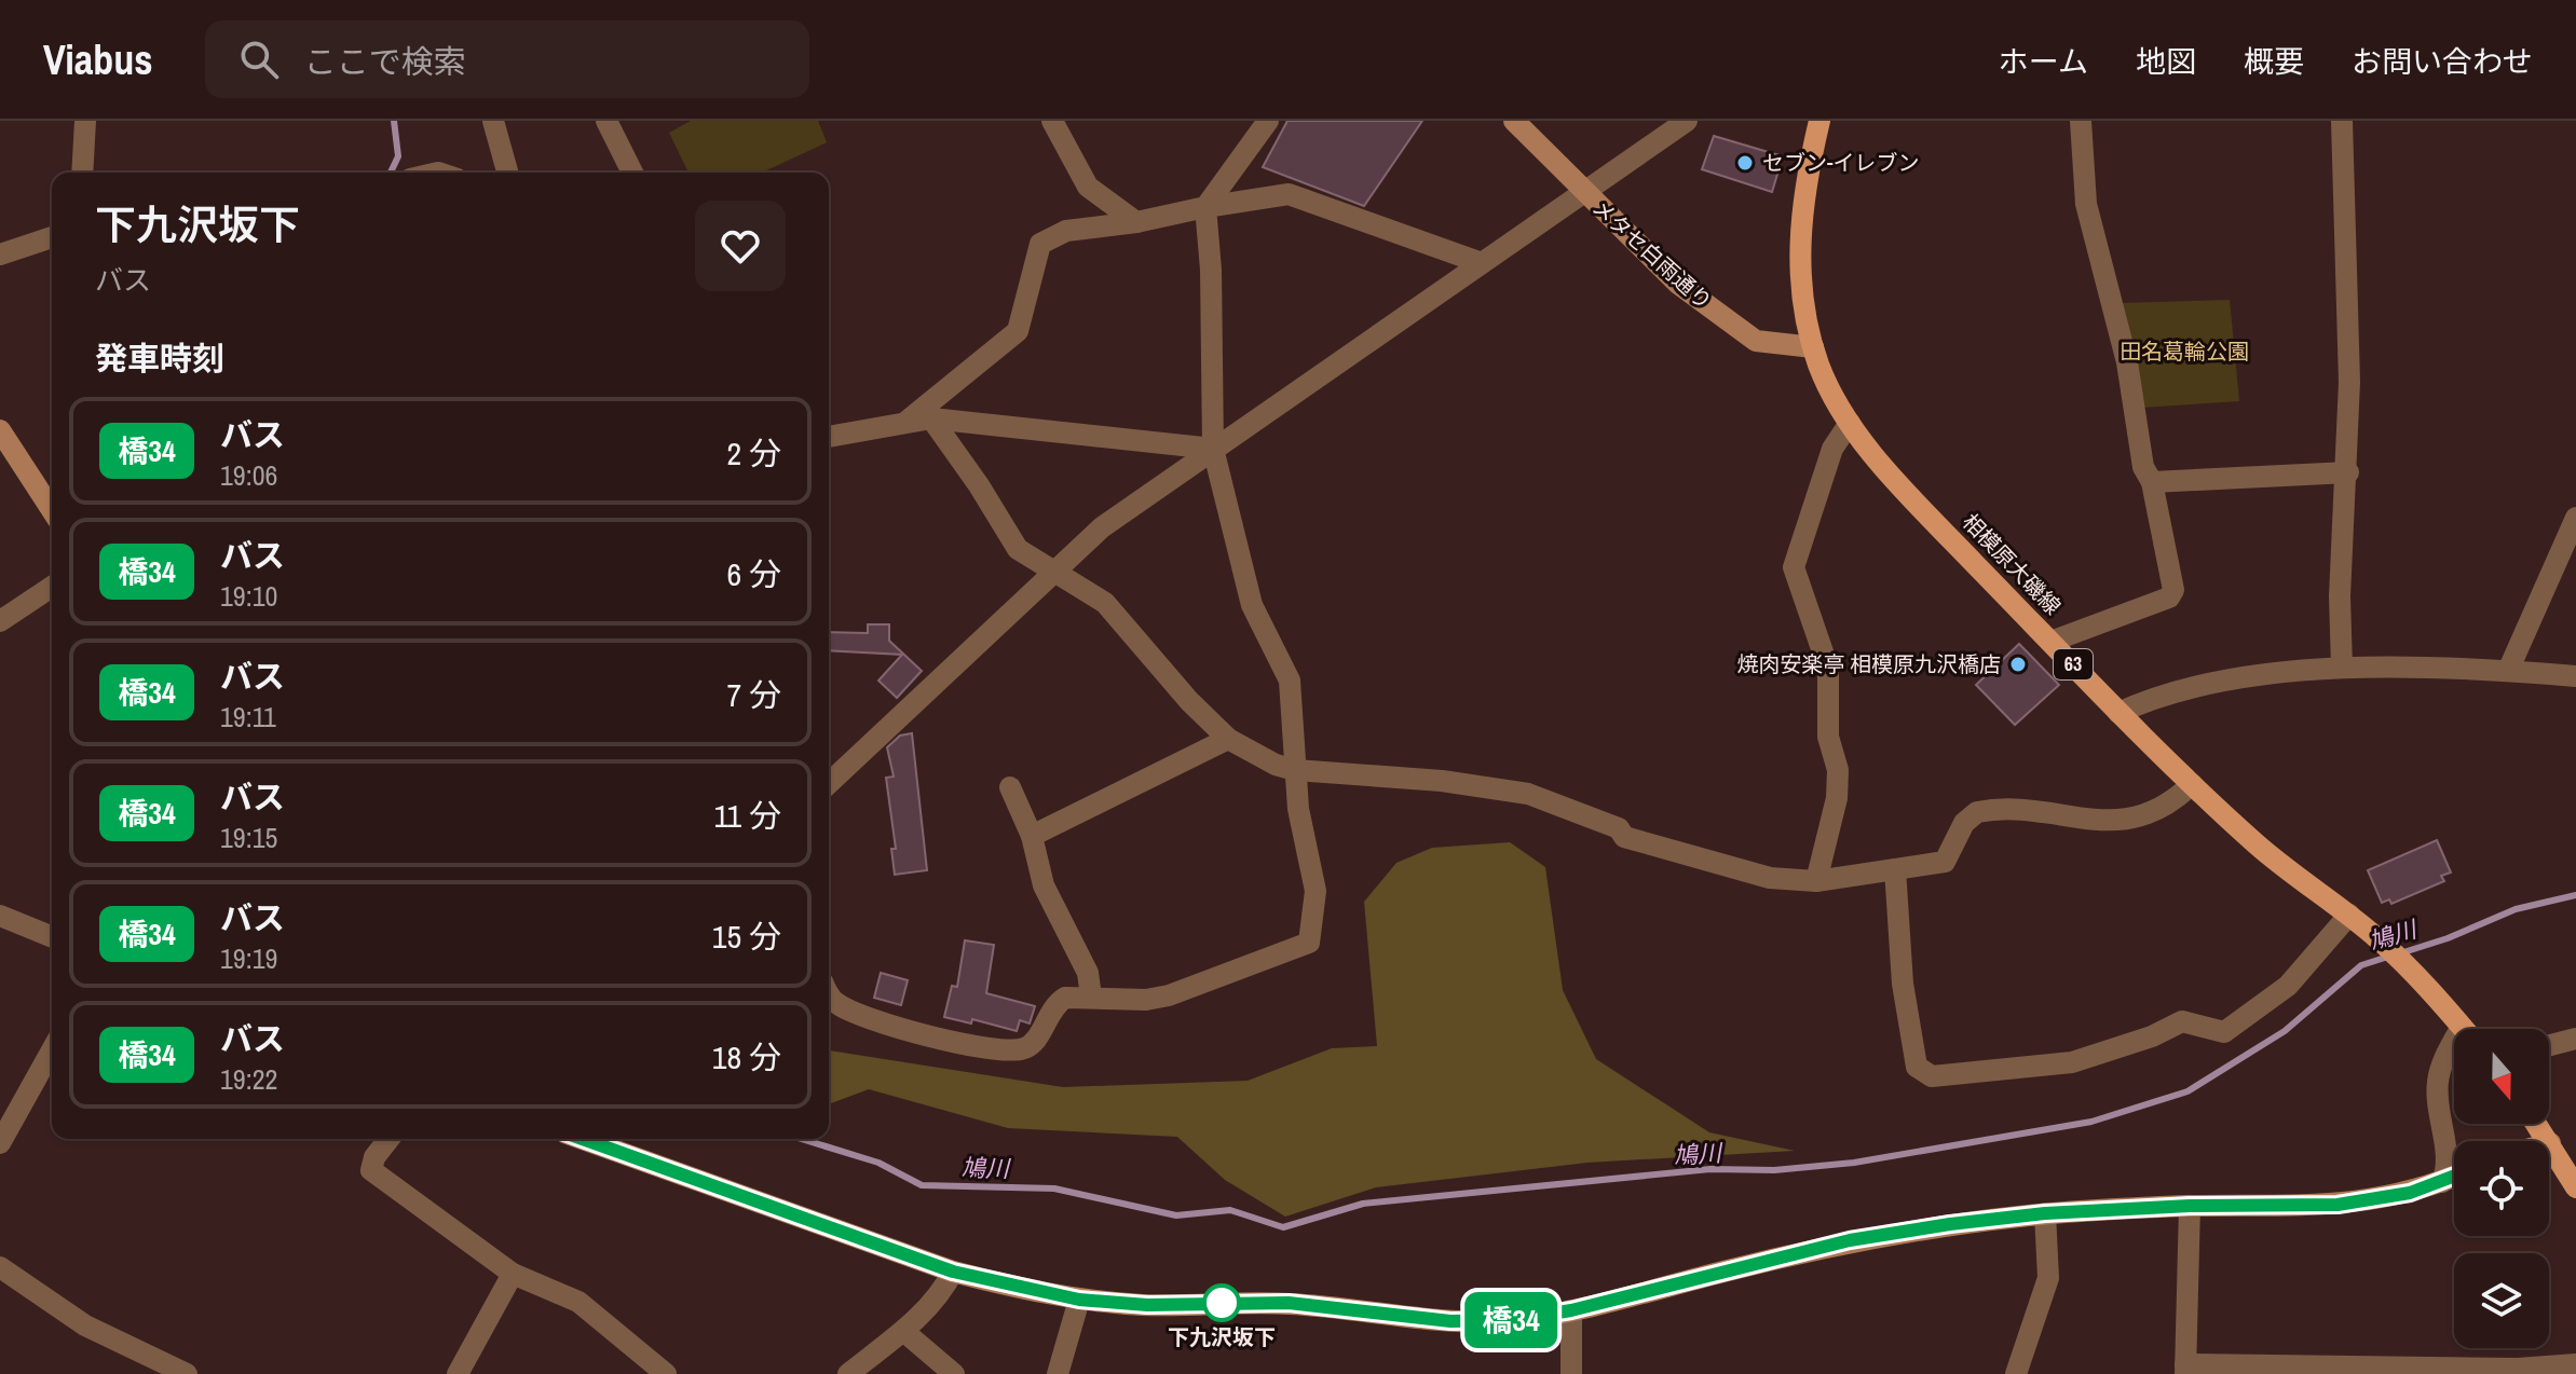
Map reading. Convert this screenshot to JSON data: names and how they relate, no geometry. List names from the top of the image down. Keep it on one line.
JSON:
{"streets":{"main road":["メタセ白雨通り","相模原大磯線","63"]},"crossings":[["メタセ白雨通り","相模原大磯線"]],"water":["鳩川"],"parks":["田名葛輪公園"],"places":["セブン-イレブン","焼肉安楽亭 相模原九沢橋店","下九沢坂下"],"lines":["bus line 橋34"],"north":"bottom","page":{"header":"Viabus","search":"ここで検索","nav":["ホーム","地図","概要","お問い合わせ"],"on_map":"橋34","heading":[["下九沢坂下","バス"],"発車時刻"],"list":[{"mark":"橋34","name":"バス","note":"19:06","value":"2 分"},{"mark":"橋34","name":"バス","note":"19:10","value":"6 分"},{"mark":"橋34","name":"バス","note":"19:11","value":"7 分"},{"mark":"橋34","name":"バス","note":"19:15","value":"11 分"},{"mark":"橋34","name":"バス","note":"19:19","value":"15 分"},{"mark":"橋34","name":"バス","note":"19:22","value":"18 分"}]}}
